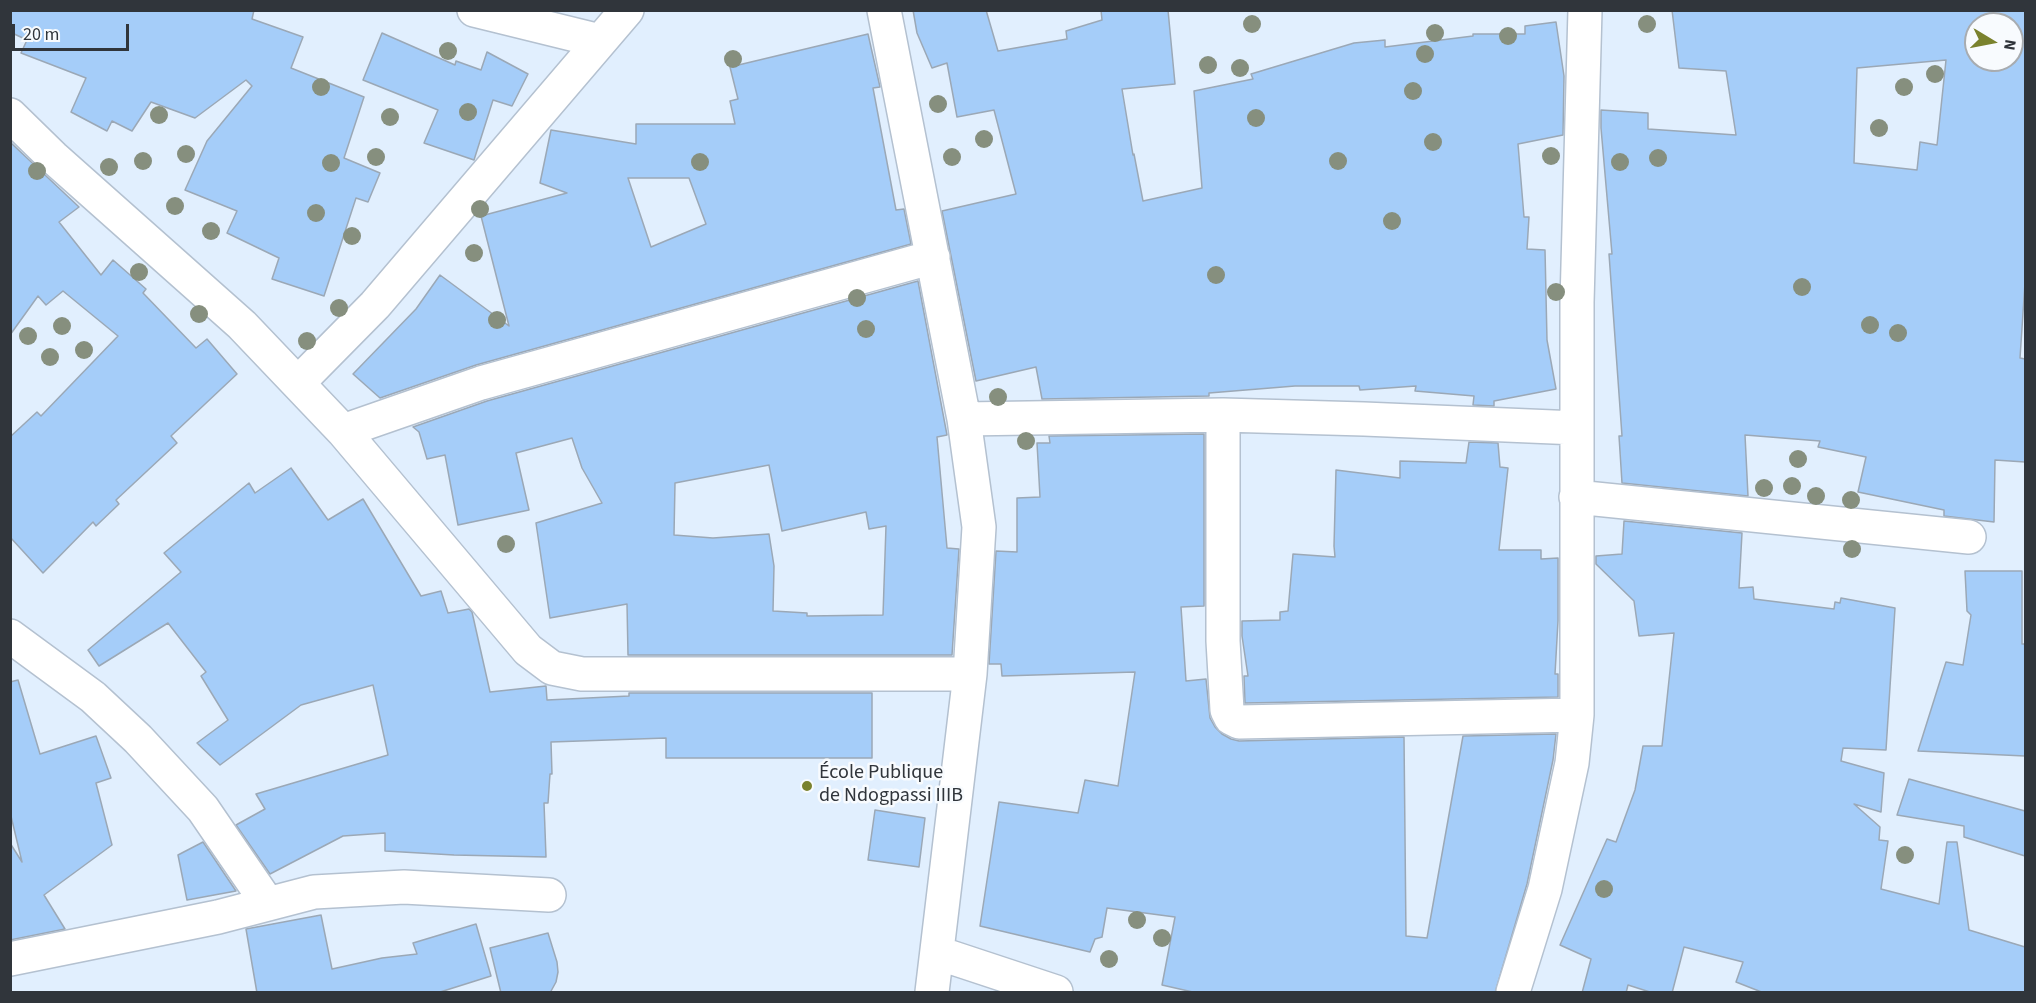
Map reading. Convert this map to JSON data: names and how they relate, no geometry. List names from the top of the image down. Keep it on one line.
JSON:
{"places":["École Publique de Ndogpassi IIIB"],"scale_bar":"20 m","north":"right"}
